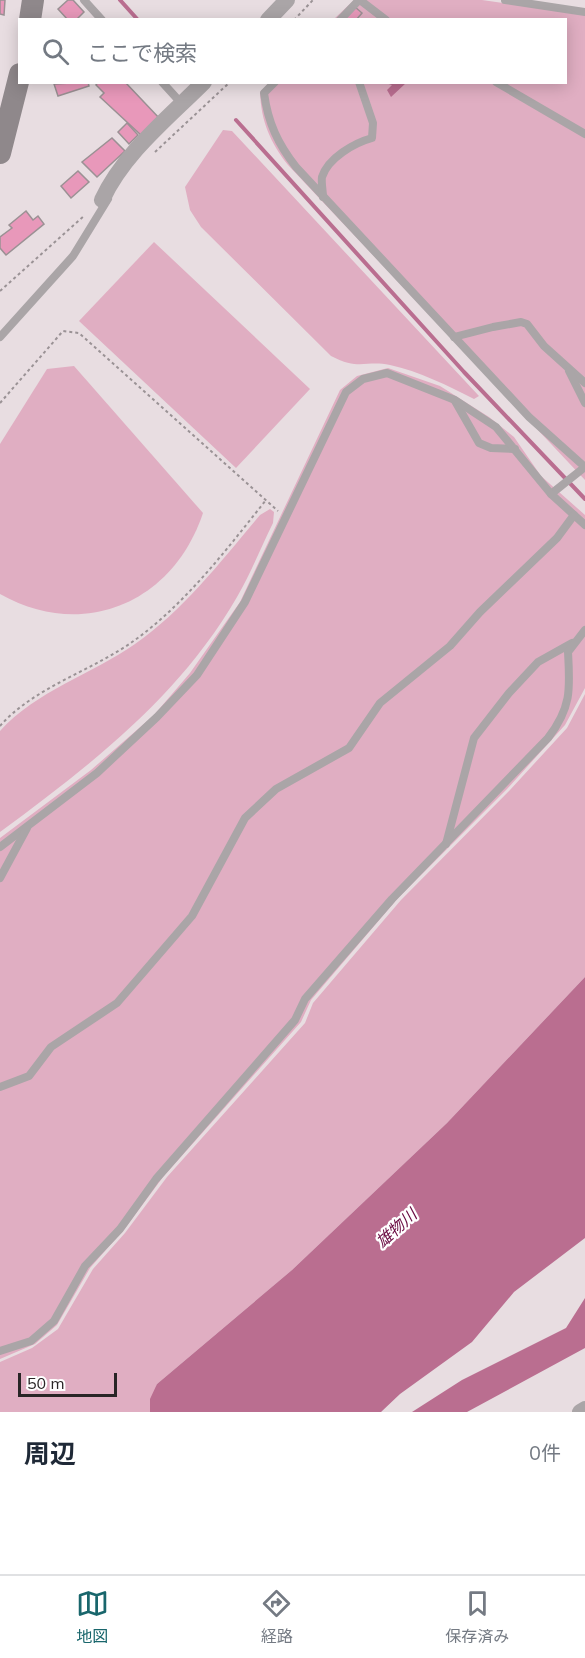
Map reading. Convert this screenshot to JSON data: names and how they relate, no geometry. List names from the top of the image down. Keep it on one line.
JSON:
{"water":["雄物川"],"scale_bar":"50 m","page":{"search":"ここで検索","scale":"50 m","heading":["周辺","0件"],"nav":["地図","経路","保存済み"]}}
